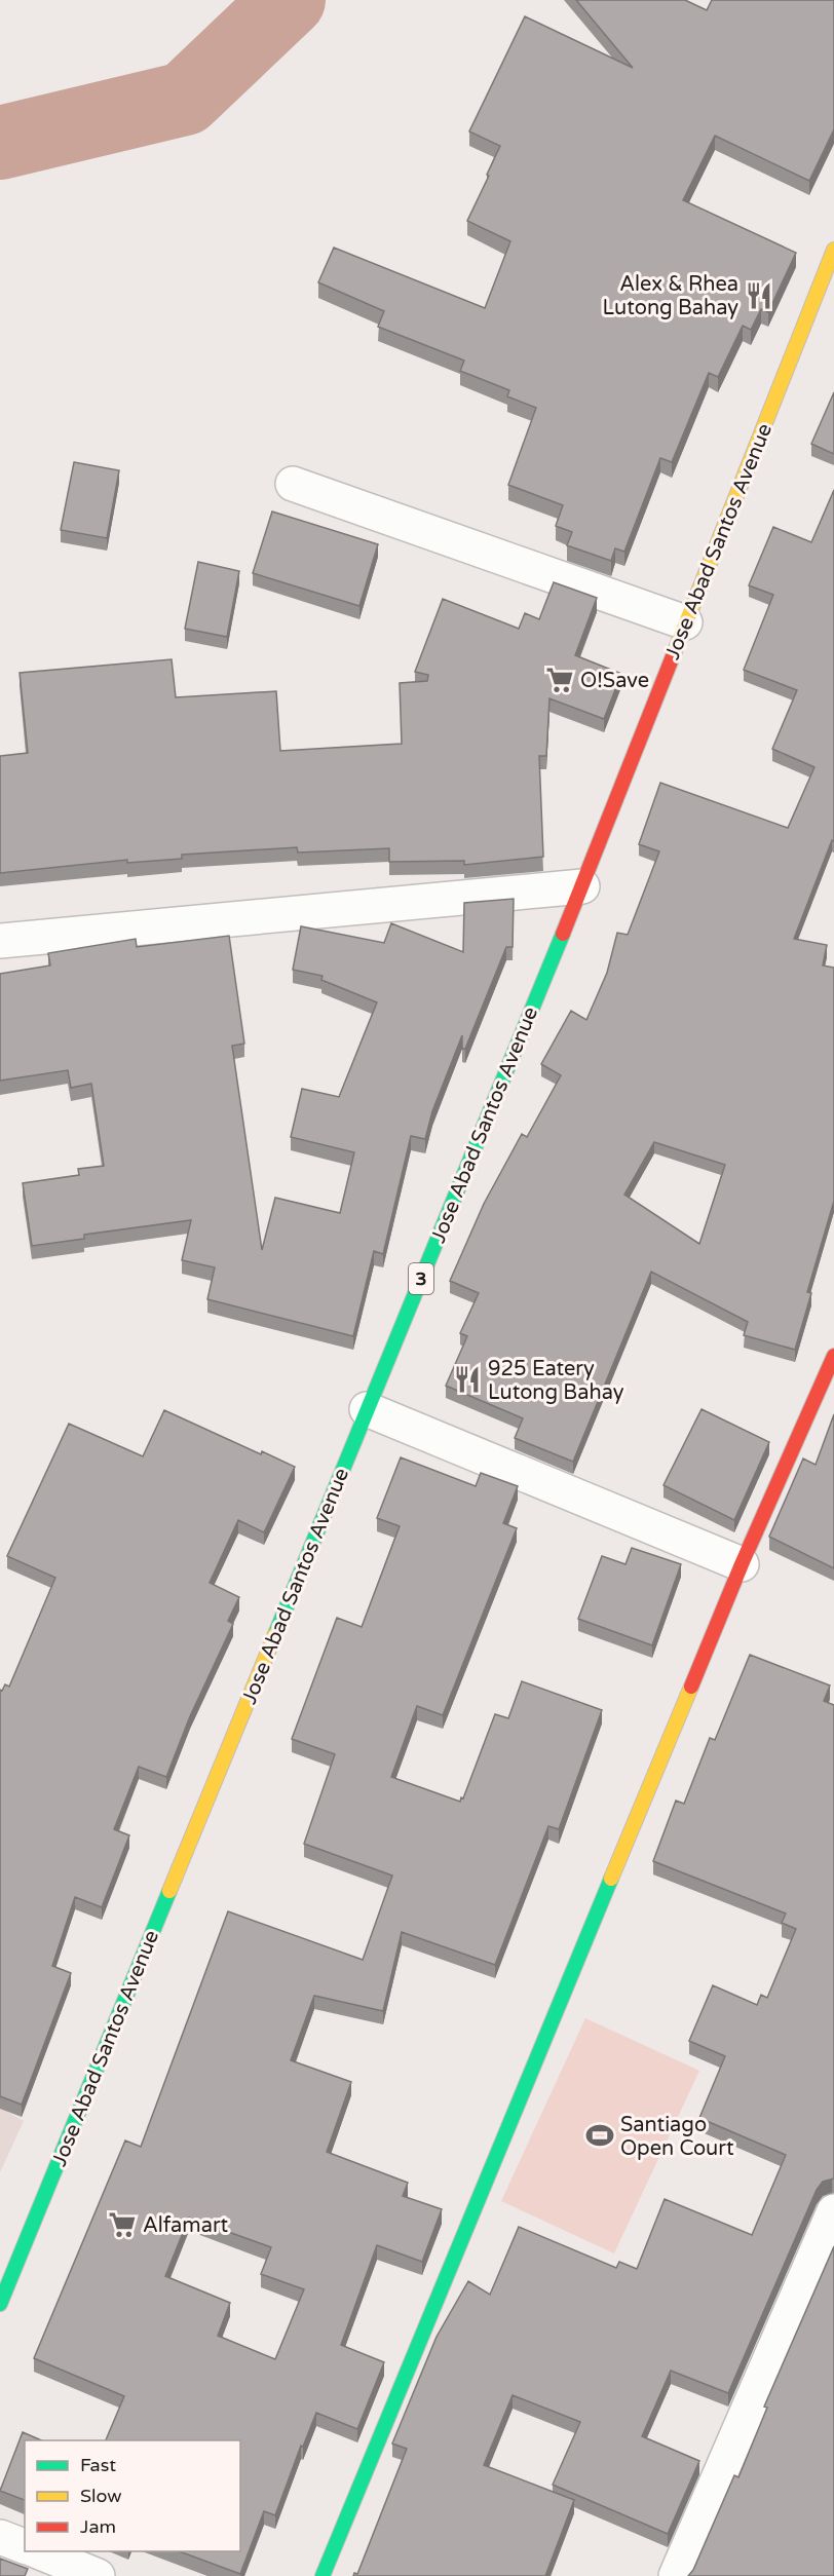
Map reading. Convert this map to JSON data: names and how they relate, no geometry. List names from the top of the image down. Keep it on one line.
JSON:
{"streets":{"main road":["Jose Abad Santos Avenue","3"]},"places":{"restaurant":["Alex & Rhea Lutong Bahay","925 Eatery Lutong Bahay"],"supermarket":["O!Save","Alfamart"],"sports":["Santiago Open Court"]},"legend":["Fast","Slow","Jam"]}
